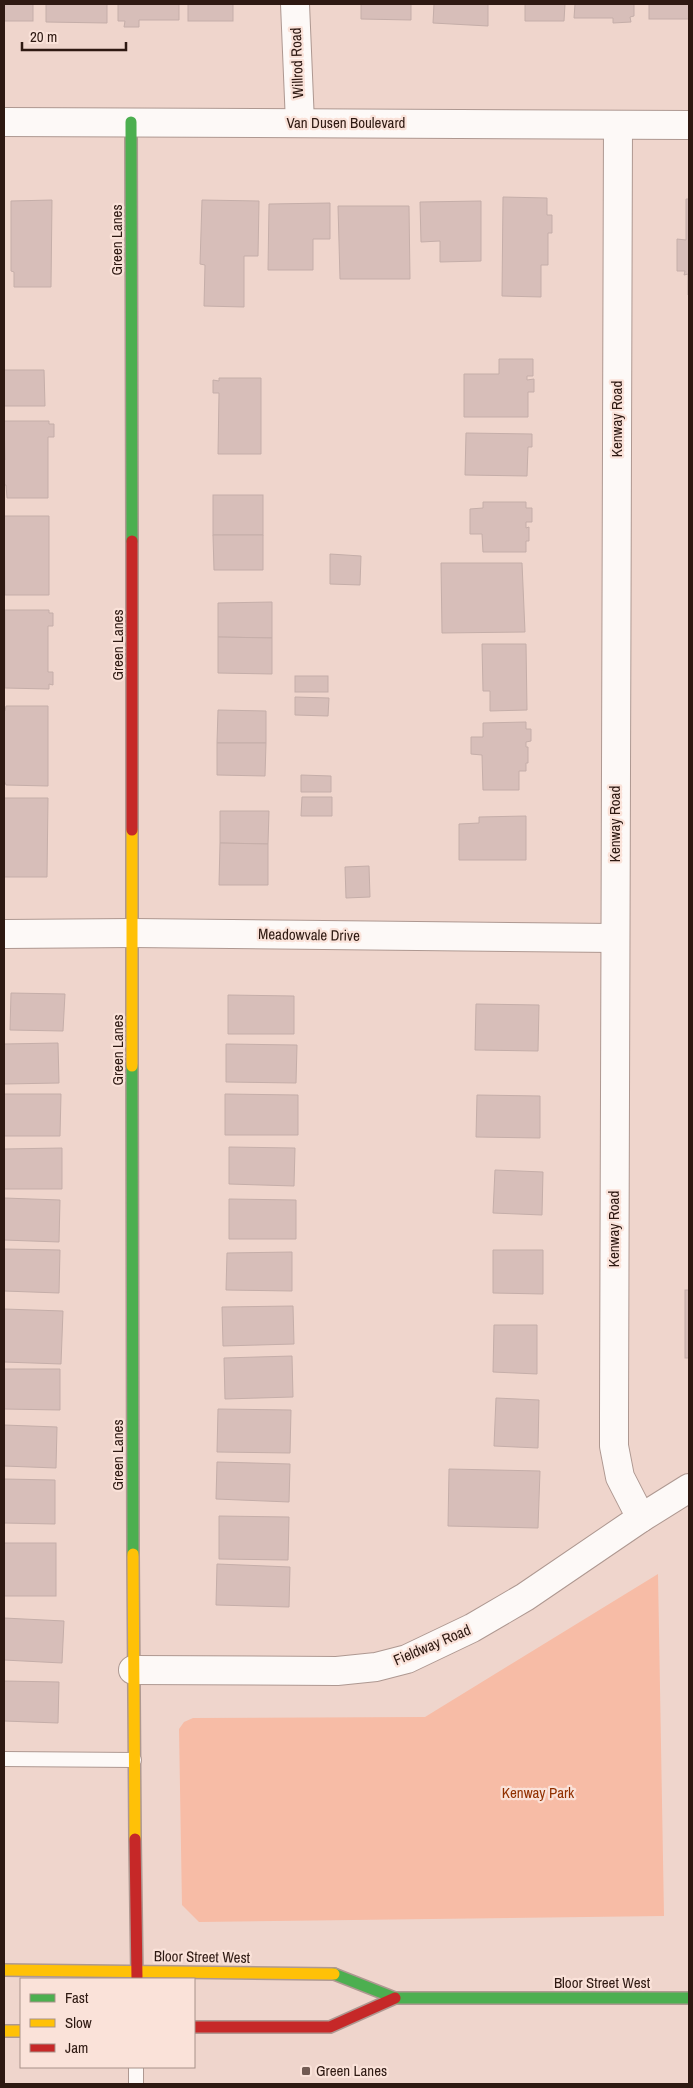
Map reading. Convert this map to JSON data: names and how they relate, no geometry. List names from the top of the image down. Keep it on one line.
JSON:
{"streets":{"street":["Willrod Road","Van Dusen Boulevard","Green Lanes","Kenway Road","Meadowvale Drive","Fieldway Road","Bloor Street West"]},"crossings":[["Willrod Road","Van Dusen Boulevard"],["Van Dusen Boulevard","Green Lanes"],["Van Dusen Boulevard","Kenway Road"],["Green Lanes","Meadowvale Drive"],["Green Lanes","Fieldway Road"],["Green Lanes","Bloor Street West"],["Kenway Road","Meadowvale Drive"],["Kenway Road","Fieldway Road"]],"parks":["Kenway Park"],"places":{"transit":["Green Lanes"]},"legend":["Fast","Slow","Jam"],"scale_bar":"20 m"}
